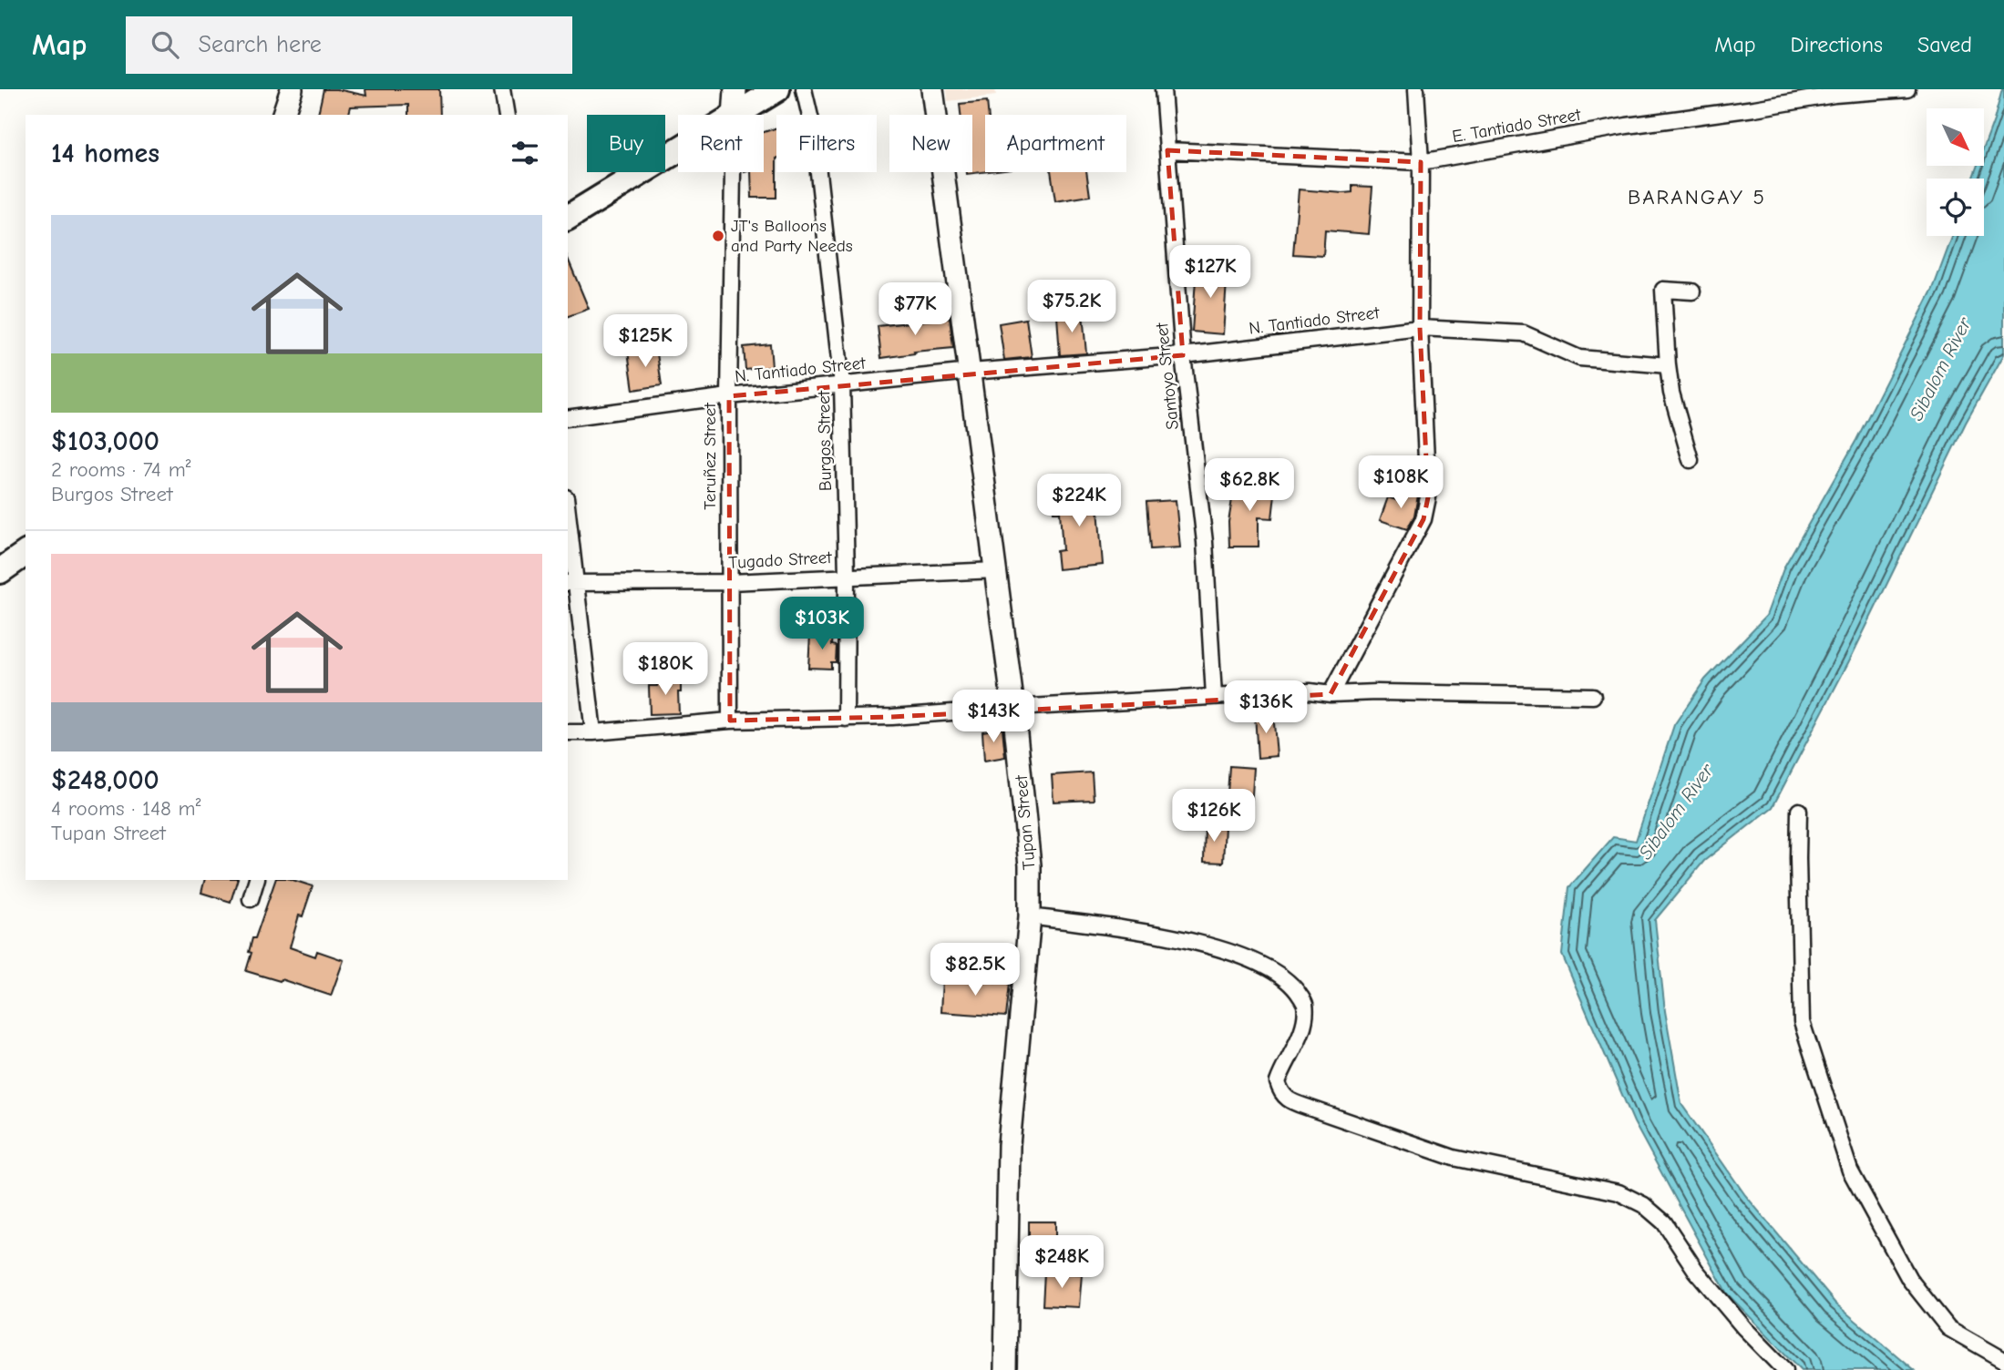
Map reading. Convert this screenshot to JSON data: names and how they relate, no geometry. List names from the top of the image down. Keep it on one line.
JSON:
{"streets":{"main road":["Tupan Street"],"street":["E. Tantiado Street","N. Tantiado Street","Santoyo Street","Burgos Street","Teruñez Street","Tugado Street"]},"crossings":[["E. Tantiado Street","Santoyo Street"],["N. Tantiado Street","Santoyo Street"],["N. Tantiado Street","Burgos Street"],["N. Tantiado Street","Teruñez Street"],["N. Tantiado Street","Tupan Street"],["Burgos Street","Tugado Street"],["Teruñez Street","Tugado Street"],["Tugado Street","Tupan Street"]],"districts":["BARANGAY 5"],"water":["Sibalom River"],"places":["JT's Balloons and Party Needs"],"north":"bottom right","page":{"header":"Map","search":"Search here","nav":["Map","Directions","Saved"],"chip":["Buy","Rent","Filters","New","Apartment"],"heading":"14 homes","list":[{"name":"$103,000","note":"2 rooms · 74 m² · Burgos Street"},{"name":"$248,000","note":"4 rooms · 148 m² · Tupan Street"}],"price":["$127K","$75.2K","$77K","$125K","$108K","$62.8K","$224K","$103K","$180K","$136K","$143K","$126K","$82.5K","$248K"]}}
